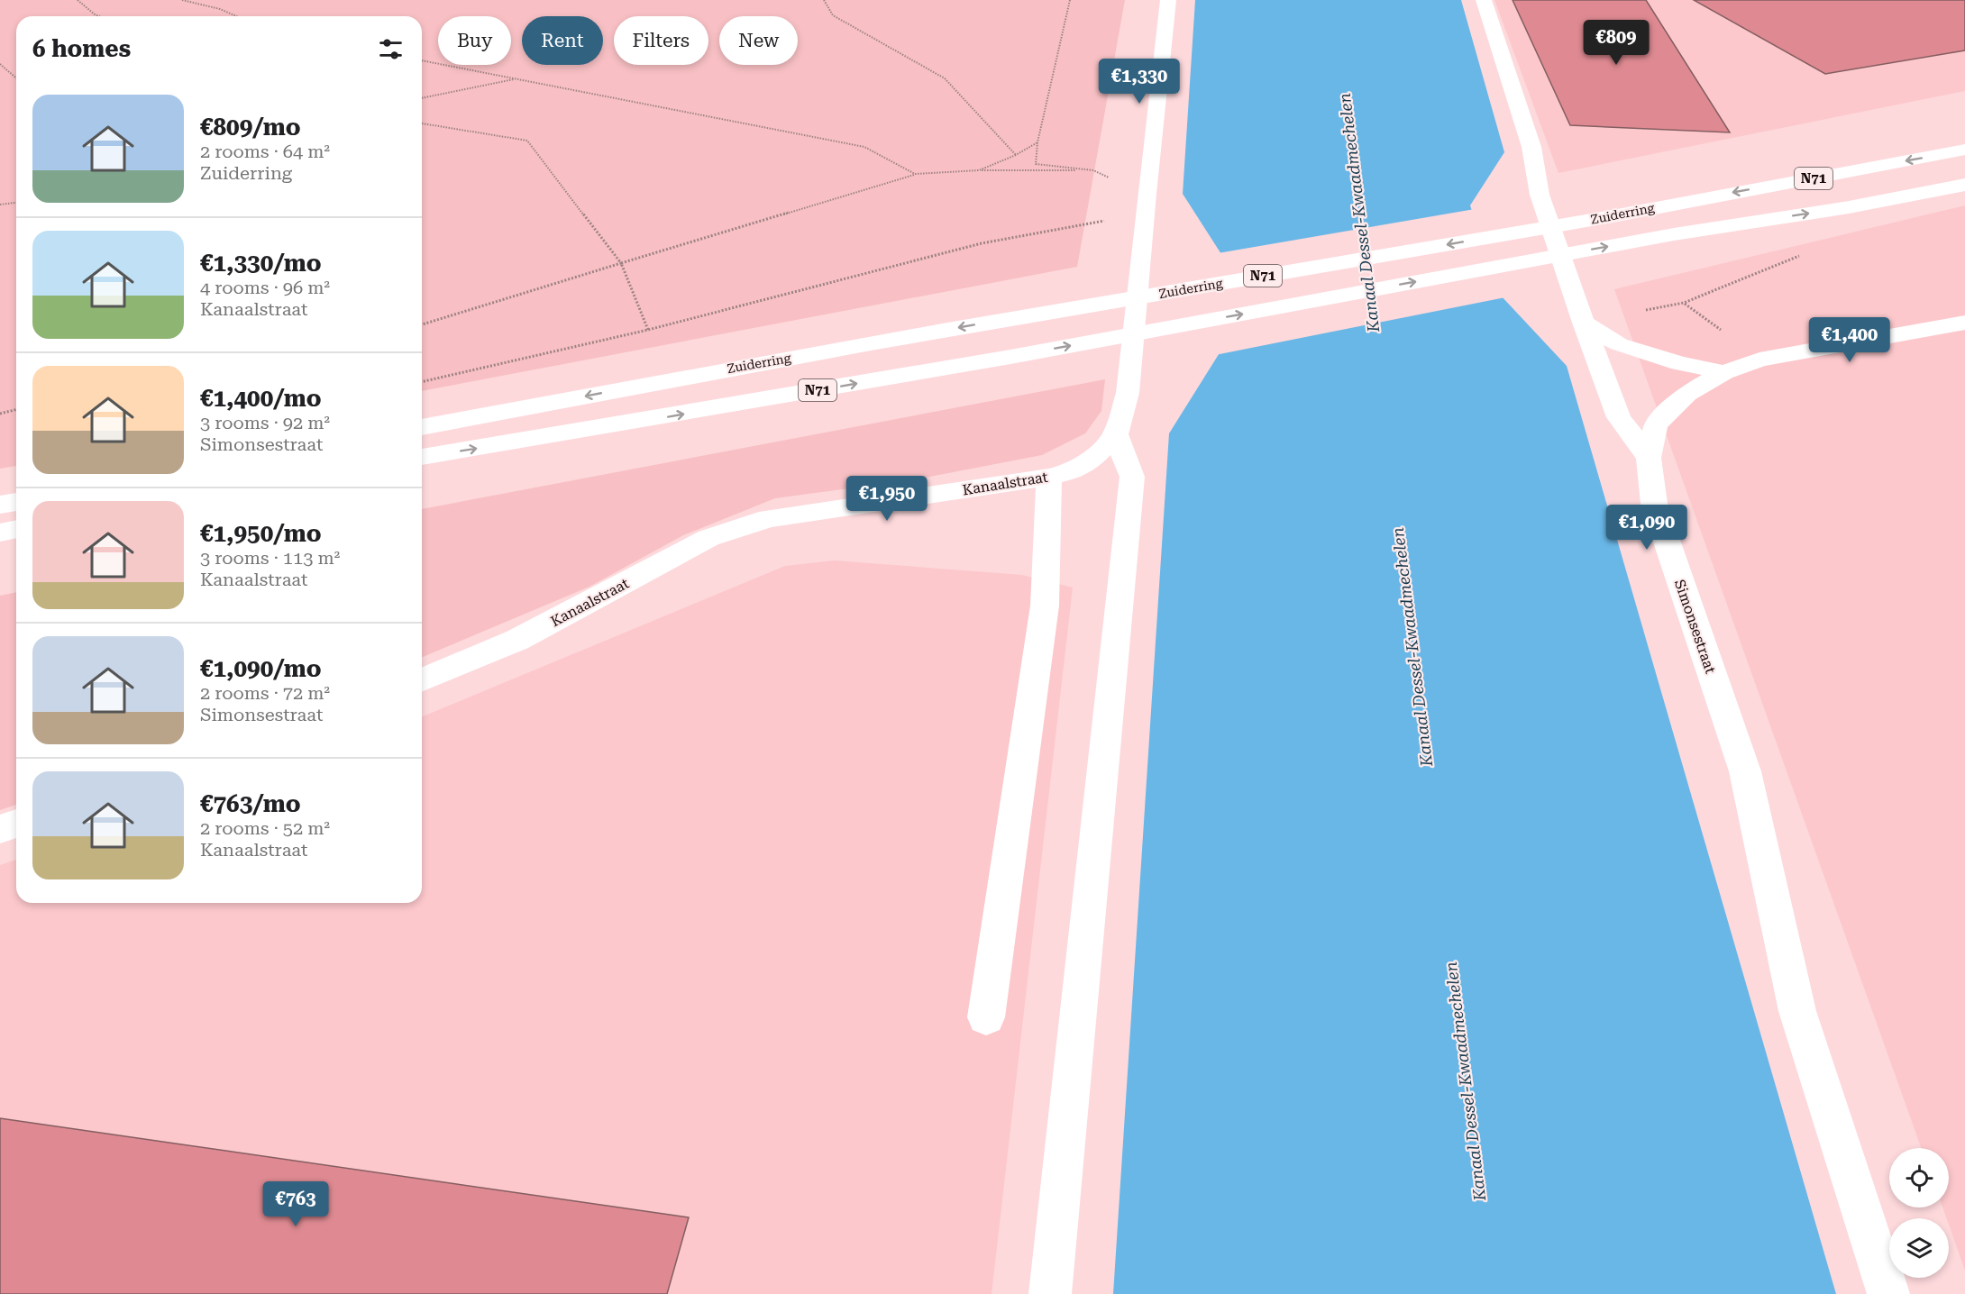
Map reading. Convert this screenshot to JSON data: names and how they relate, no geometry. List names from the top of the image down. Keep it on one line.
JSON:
{"streets":{"main road":["N71","Zuiderring","Kanaalstraat","Simonsestraat"]},"water":["Kanaal Dessel-Kwaadmechelen"],"page":{"chip":["Buy","Rent","Filters","New"],"heading":"6 homes","price":["€809","€1,330","€1,400","€1,950","€1,090","€763"],"list":[{"name":"€809/mo","note":"2 rooms · 64 m² · Zuiderring"},{"name":"€1,330/mo","note":"4 rooms · 96 m² · Kanaalstraat"},{"name":"€1,400/mo","note":"3 rooms · 92 m² · Simonsestraat"},{"name":"€1,950/mo","note":"3 rooms · 113 m² · Kanaalstraat"},{"name":"€1,090/mo","note":"2 rooms · 72 m² · Simonsestraat"},{"name":"€763/mo","note":"2 rooms · 52 m² · Kanaalstraat"}]}}
